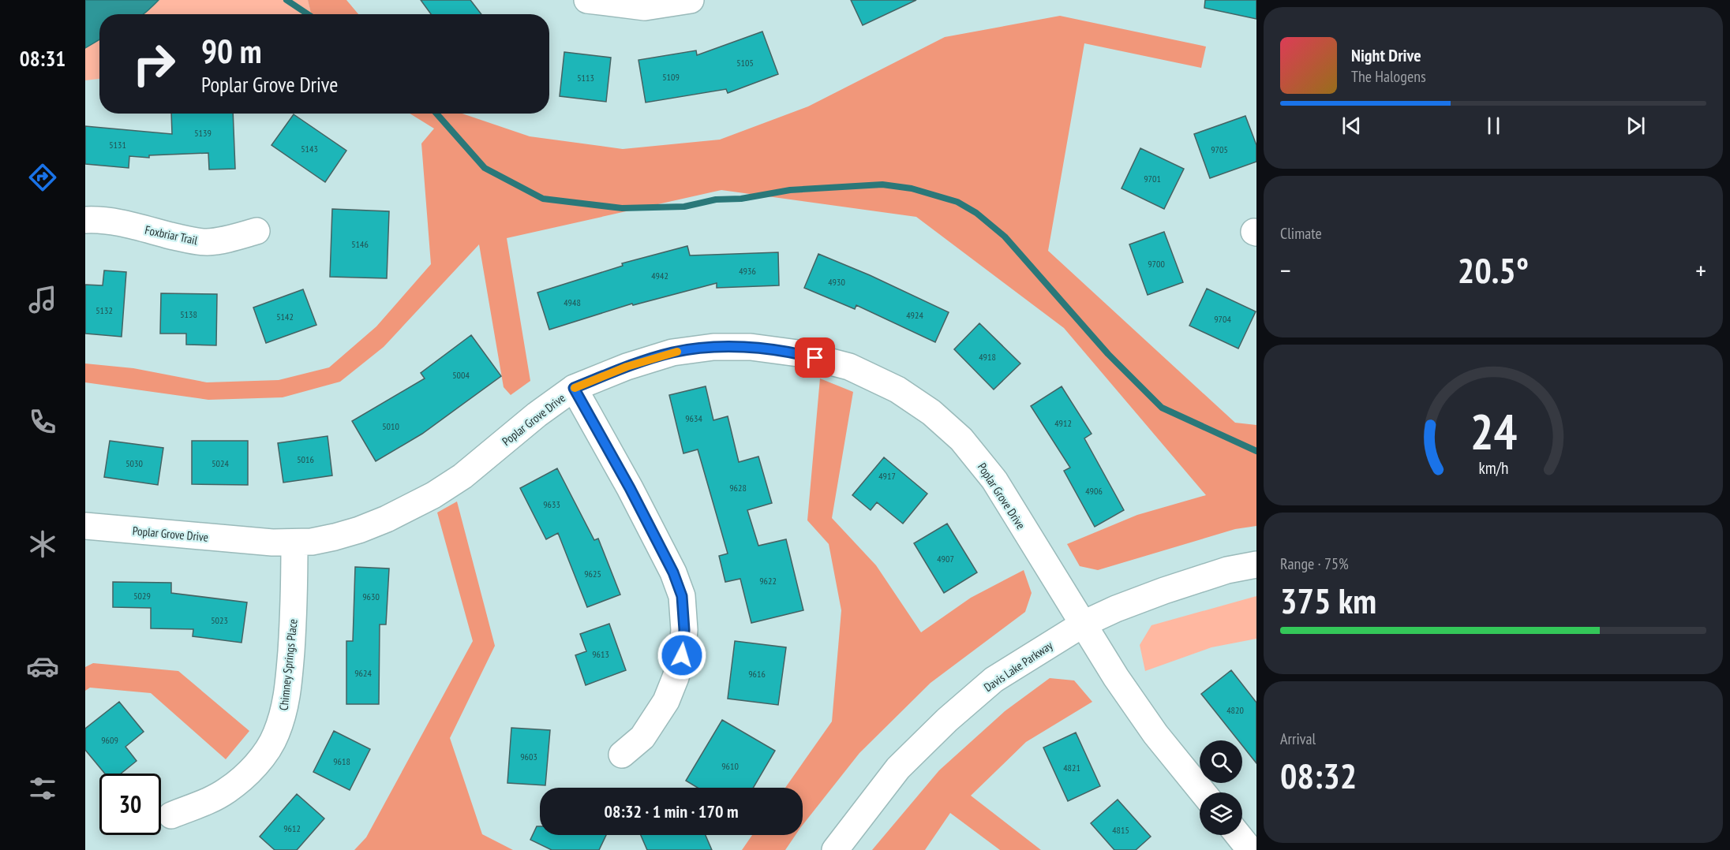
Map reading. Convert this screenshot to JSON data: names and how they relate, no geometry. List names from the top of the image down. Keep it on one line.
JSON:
{"streets":{"street":["Foxbriar Trail","Poplar Grove Drive","Chimney Springs Place","Davis Lake Parkway"]},"crossings":[["Poplar Grove Drive","Chimney Springs Place"],["Poplar Grove Drive","Davis Lake Parkway"]],"house_numbers":["5105","5109","5113","5139","5131","5143","9705","9701","5146","9700","4936","4942","4930","4948","5132","5138","4924","5142","9704","4918","5004","9634","4912","5010","5016","5030","5024","4917","9628","4906","9633","4907","9625","9622","5029","9630","5023","9613","9624","9616","4820","9609","9603","9618","9610","4821","9612","4815"],"page":{"tabs":"08:31","turn":["90 m","Poplar Grove Drive"],"song":["Night Drive","The Halogens"],"tile":["Climate",["Range · 75%","375 km"],["Arrival","08:32"]],"heat":["−","20.5°","+"],"limit":"30","trip":"08:32 · 1 min · 170 m","gauge":["24","km/h"]}}
